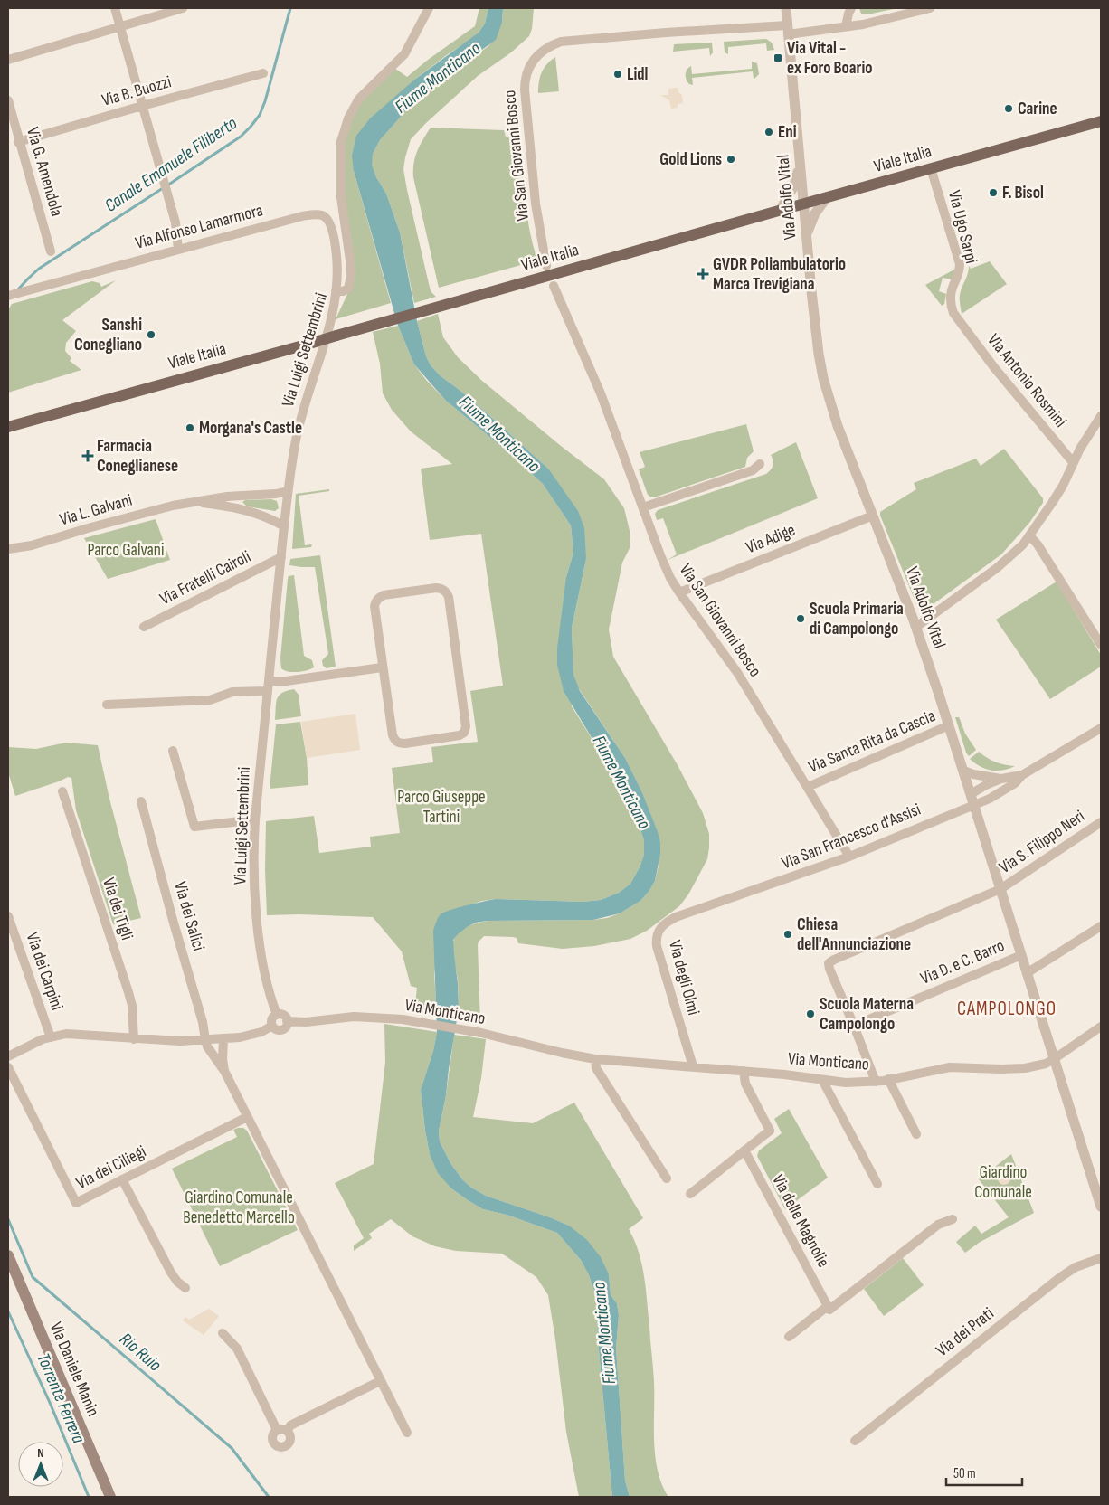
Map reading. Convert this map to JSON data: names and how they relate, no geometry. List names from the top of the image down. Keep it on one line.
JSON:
{"streets":{"main road":["Viale Italia","Via Daniele Manin"],"street":["Via B. Buozzi","Via San Giovanni Bosco","Via G. Amendola","Via Adolfo Vital","Via Alfonso Lamarmora","Via Ugo Sarpi","Via Luigi Settembrini","Via Antonio Rosmini","Via L. Galvani","Via Adige","Via Fratelli Cairoli","Via Santa Rita da Cascia","Via San Francesco d'Assisi","Via S. Filippo Neri","Via dei Tigli","Via dei Salici","Via D. e C. Barro","Via dei Carpini","Via degli Olmi","Via Monticano","Via dei Ciliegi","Via delle Magnolie","Via dei Prati"]},"crossings":[["Via B. Buozzi","Via G. Amendola"],["Via San Giovanni Bosco","Via Adolfo Vital"],["Via San Giovanni Bosco","Via Adige"],["Via San Giovanni Bosco","Via Santa Rita da Cascia"],["Via San Giovanni Bosco","Via San Francesco d'Assisi"],["Viale Italia","Via Adolfo Vital"],["Viale Italia","Via Ugo Sarpi"],["Via Adolfo Vital","Via Antonio Rosmini"],["Via Adolfo Vital","Via Adige"],["Via Adolfo Vital","Via Santa Rita da Cascia"],["Via Adolfo Vital","Via San Francesco d'Assisi"],["Via Adolfo Vital","Via S. Filippo Neri"],["Via Adolfo Vital","Via D. e C. Barro"],["Via Adolfo Vital","Via Monticano"],["Via Alfonso Lamarmora","Via Luigi Settembrini"],["Via Ugo Sarpi","Via Antonio Rosmini"],["Via Luigi Settembrini","Via L. Galvani"],["Via Luigi Settembrini","Via Fratelli Cairoli"],["Via Luigi Settembrini","Via Monticano"],["Via San Francesco d'Assisi","Via degli Olmi"],["Via S. Filippo Neri","Via D. e C. Barro"],["Via degli Olmi","Via Monticano"]],"districts":["CAMPOLONGO"],"water":["Fiume Monticano","Canale Emanuele Filiberto","Rio Ruio","Torrente Ferrera"],"parks":["Parco Galvani","Parco Giuseppe Tartini","Giardino Comunale","Giardino Comunale Benedetto Marcello"],"places":{"transit":["Via Vital - ex Foro Boario"],"other":["Lidl","Carine","Eni","Gold Lions","F. Bisol","Sanshi Conegliano","Morgana's Castle","Scuola Primaria di Campolongo","Chiesa dell'Annunciazione","Scuola Materna Campolongo"],"health":["GVDR Poliambulatorio Marca Trevigiana","Farmacia Coneglianese"]},"scale_bar":"50 m","north":"top"}
